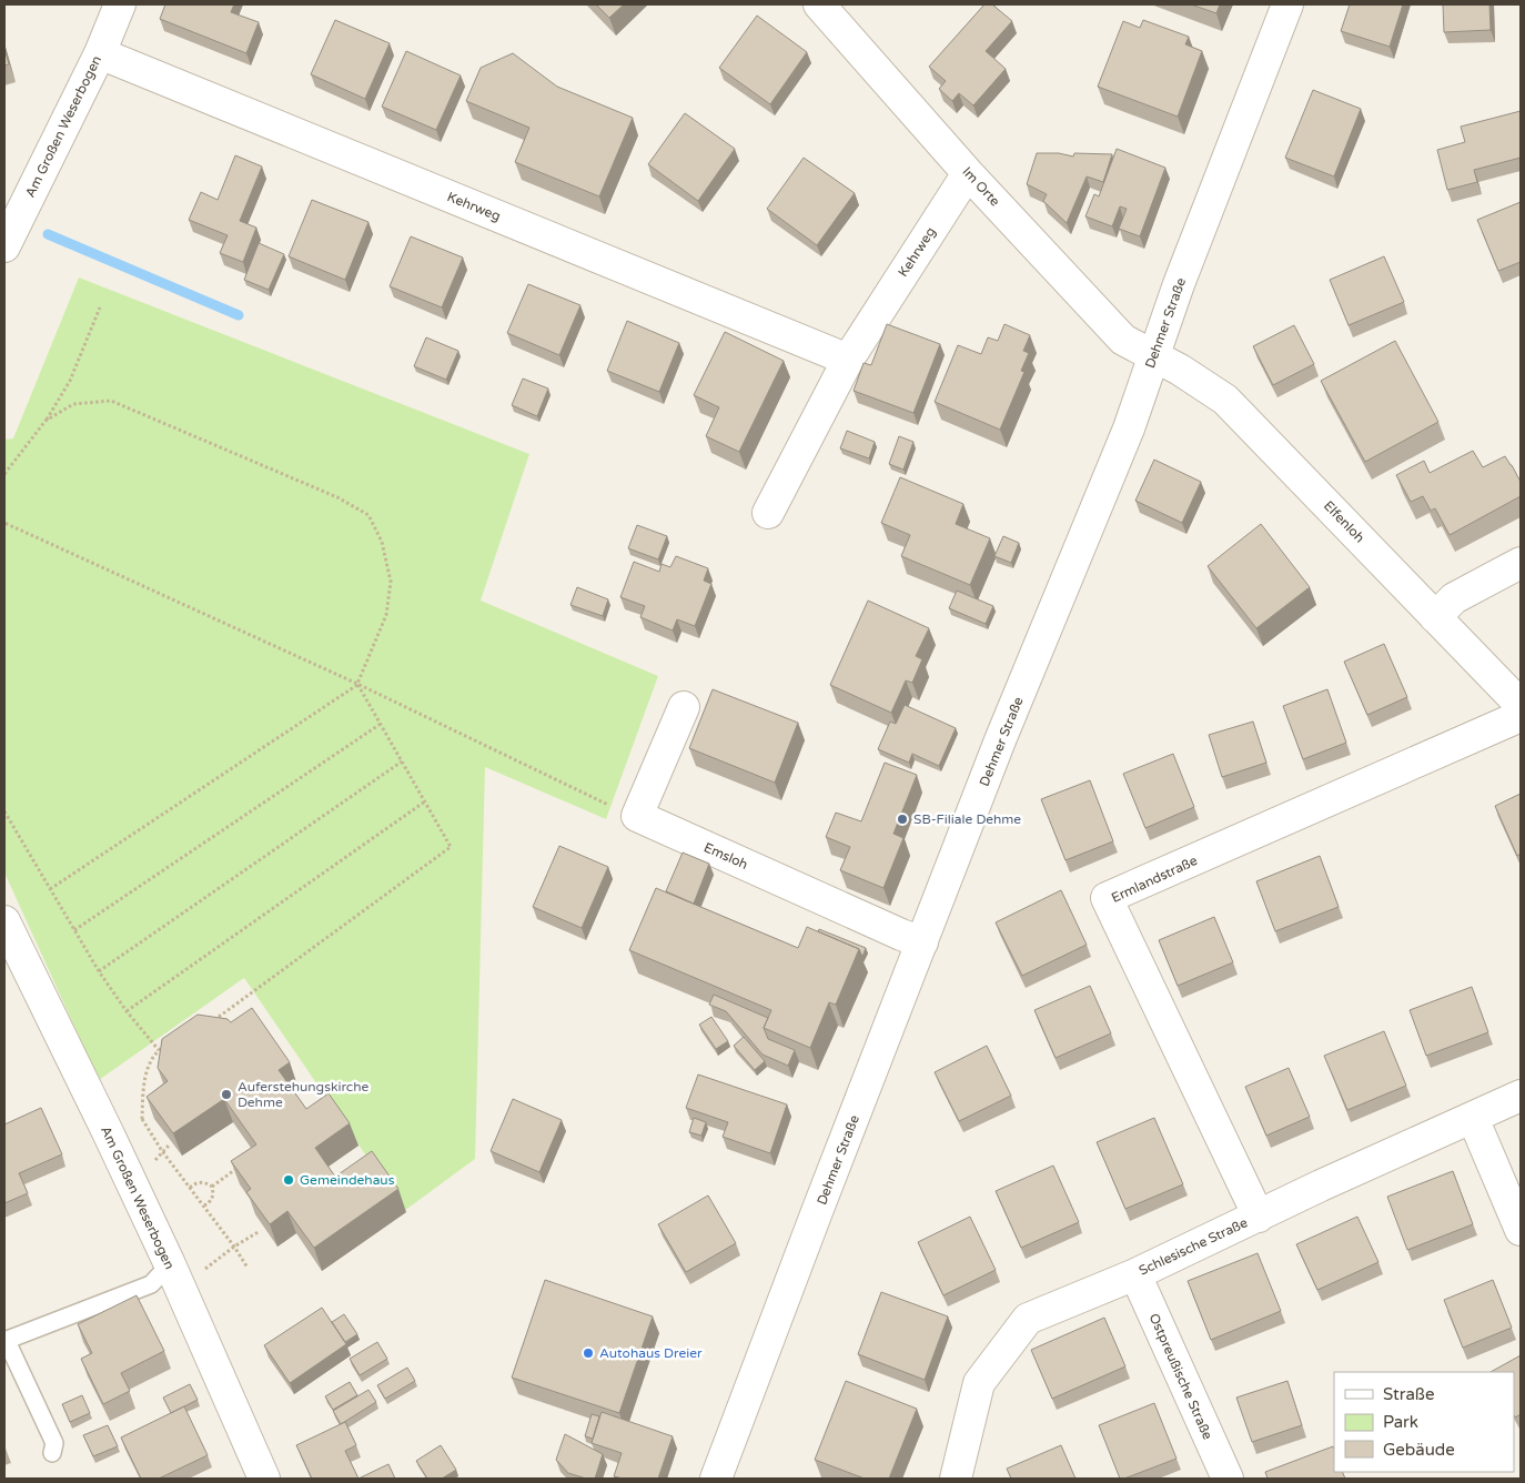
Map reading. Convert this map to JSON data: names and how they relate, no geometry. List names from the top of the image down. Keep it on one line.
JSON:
{"streets":{"street":["Am Großen Weserbogen","Im Orte","Kehrweg","Dehmer Straße","Elfenloh","Emsloh","Ermlandstraße","Schlesische Straße","Ostpreußische Straße"]},"crossings":[["Am Großen Weserbogen","Kehrweg"],["Im Orte","Kehrweg"],["Im Orte","Dehmer Straße"],["Im Orte","Elfenloh"],["Dehmer Straße","Elfenloh"],["Dehmer Straße","Emsloh"],["Ermlandstraße","Schlesische Straße"],["Schlesische Straße","Ostpreußische Straße"]],"places":["SB-Filiale Dehme","Auferstehungskirche Dehme","Gemeindehaus","Autohaus Dreier"],"legend":["Straße","Park","Gebäude"]}
